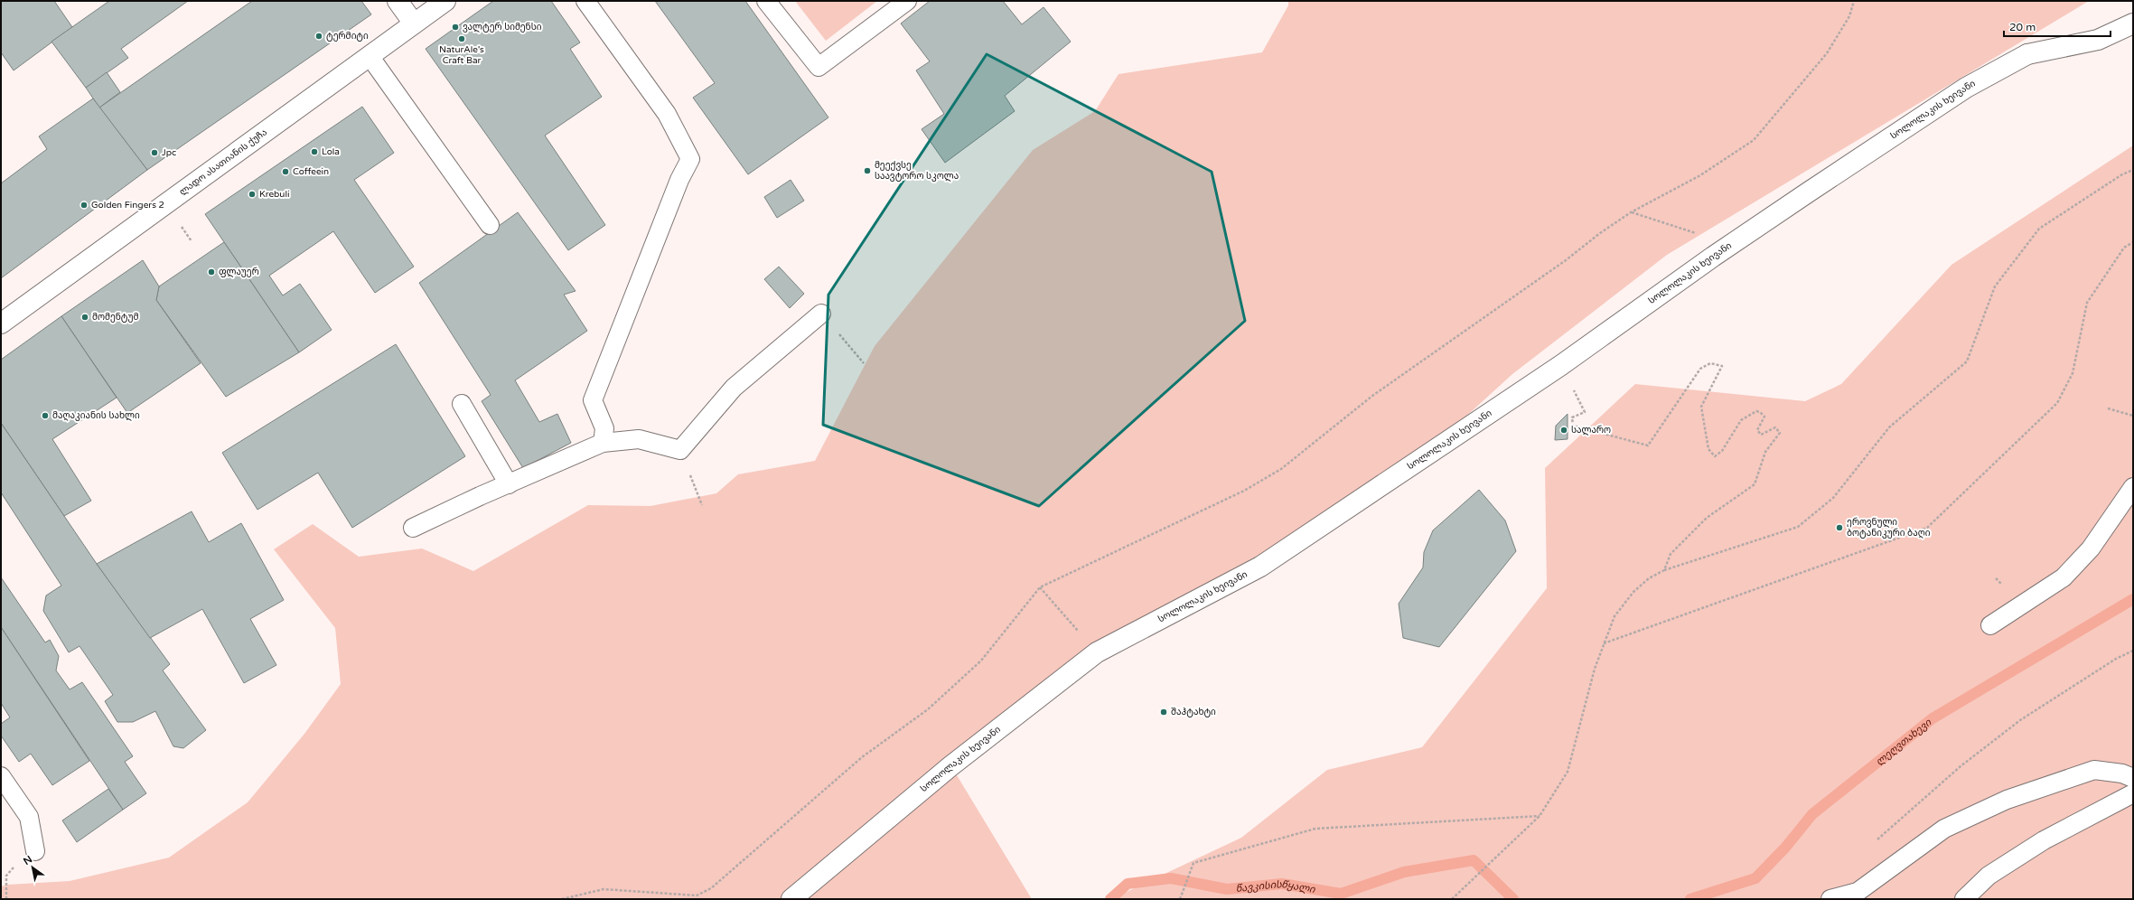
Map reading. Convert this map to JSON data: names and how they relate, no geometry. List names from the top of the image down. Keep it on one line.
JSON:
{"streets":{"street":["სოლოლაკის ხეივანი","ლადო ასათიანის ქუჩა"]},"water":["ლეღვთახევი","წავკისისწყალი"],"places":["ვალტერ სიმენსი","ტერმიტი","NaturAle's Craft Bar","Lola","Jpc","მეექვსე საავტორო სკოლა","Coffeein","Krebuli","Golden Fingers 2","ფლაუერ","მომენტუმ","მაღაკიანის სახლი","სალარო","ეროვნული ბოტანიკური ბაღი","შაჰტახტი"],"scale_bar":"20 m","north":"top left"}
